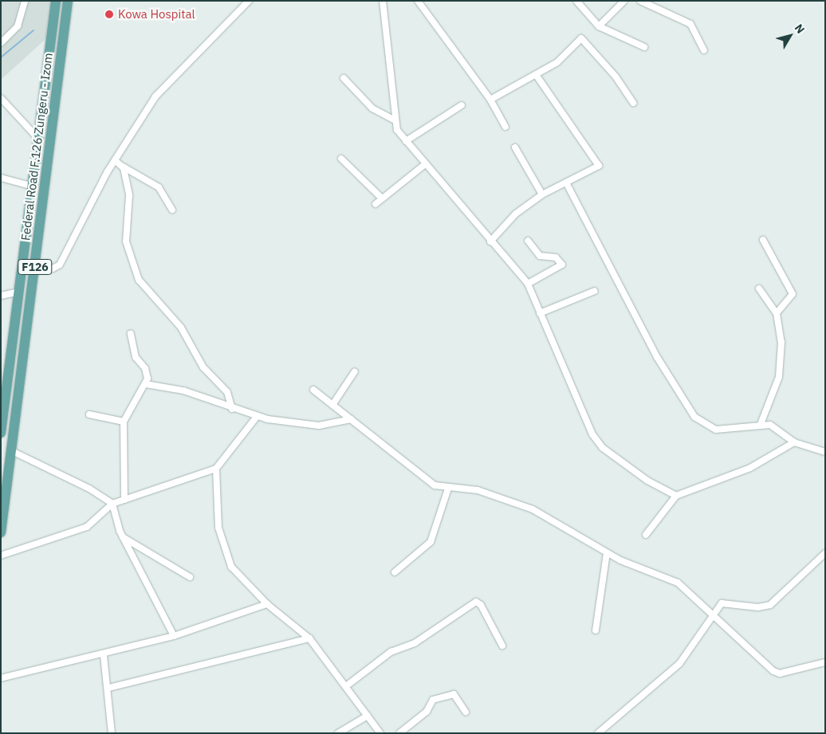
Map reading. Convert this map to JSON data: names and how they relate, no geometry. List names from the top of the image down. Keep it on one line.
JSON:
{"streets":{"main road":["Federal Road F.126 Zungeru - Izom","F126"]},"places":["Kowa Hospital"],"north":"top right"}
